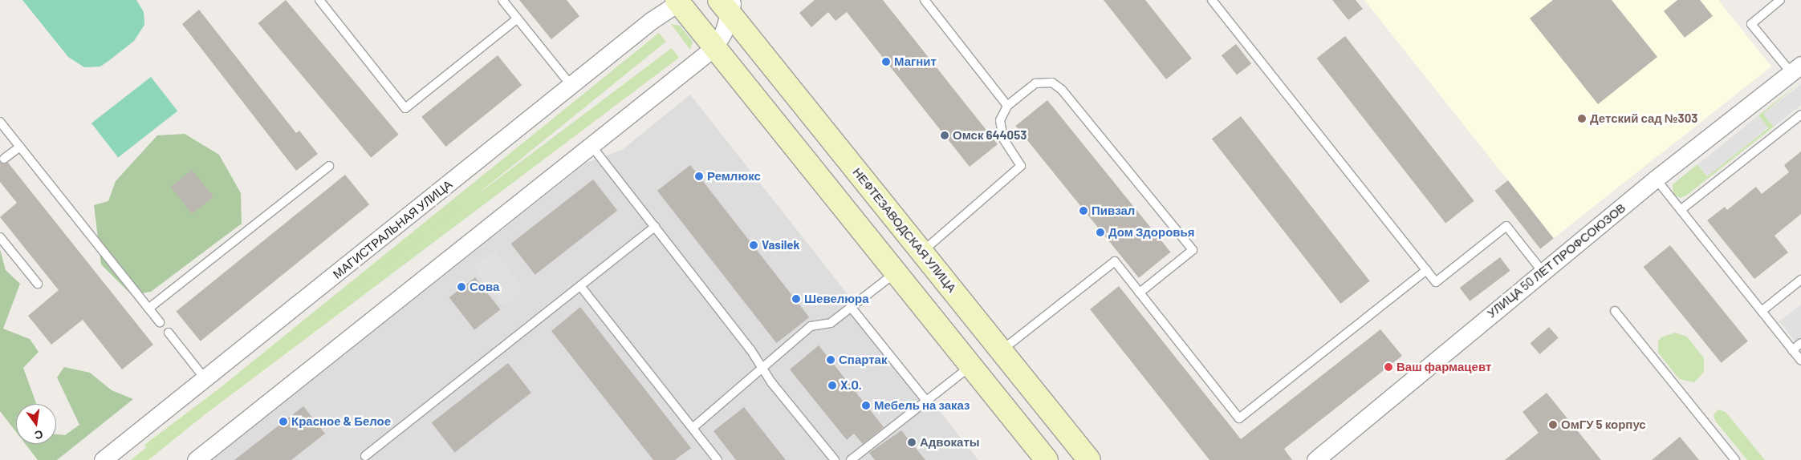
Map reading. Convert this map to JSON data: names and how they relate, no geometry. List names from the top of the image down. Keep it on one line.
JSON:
{"streets":{"main road":["НЕФТЕЗАВОДСКАЯ УЛИЦА"],"street":["МАГИСТРАЛЬНАЯ УЛИЦА","УЛИЦА 50 ЛЕТ ПРОФСОЮЗОВ"]},"places":["Магнит","Детский сад №303","Омск 644053","Ремлюкс","Пивзал","Дом Здоровья","Vasilek","Сова","Шевелюра","Спартак","Ваш фармацевт","X.O.","Мебель на заказ","Красное & Белое","ОмГУ 5 корпус","Адвокаты"],"north":"bottom"}
